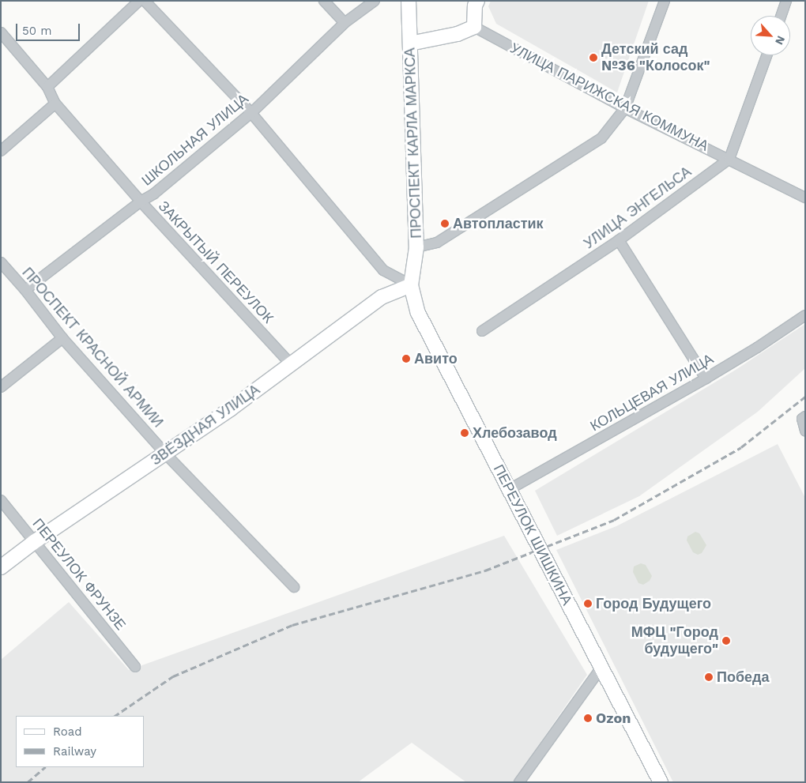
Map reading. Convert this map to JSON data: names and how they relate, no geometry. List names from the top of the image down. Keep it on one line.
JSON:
{"streets":{"main road":["ПРОСПЕКТ КАРЛА МАРКСА","ЗВЁЗДНАЯ УЛИЦА","ПЕРЕУЛОК ШИШКИНА"],"street":["УЛИЦА ПАРИЖСКАЯ КОММУНА","ШКОЛЬНАЯ УЛИЦА","УЛИЦА ЭНГЕЛЬСА","ЗАКРЫТЫЙ ПЕРЕУЛОК","ПРОСПЕКТ КРАСНОЙ АРМИИ","КОЛЬЦЕВАЯ УЛИЦА","ПЕРЕУЛОК ФРУНЗЕ"]},"crossings":[["УЛИЦА ПАРИЖСКАЯ КОММУНА","УЛИЦА ЭНГЕЛЬСА"],["ШКОЛЬНАЯ УЛИЦА","ЗАКРЫТЫЙ ПЕРЕУЛОК"],["ШКОЛЬНАЯ УЛИЦА","ПРОСПЕКТ КРАСНОЙ АРМИИ"],["ПРОСПЕКТ КАРЛА МАРКСА","ЗВЁЗДНАЯ УЛИЦА"],["ПРОСПЕКТ КАРЛА МАРКСА","ПЕРЕУЛОК ШИШКИНА"],["ЗАКРЫТЫЙ ПЕРЕУЛОК","ЗВЁЗДНАЯ УЛИЦА"],["ПРОСПЕКТ КРАСНОЙ АРМИИ","ЗВЁЗДНАЯ УЛИЦА"],["КОЛЬЦЕВАЯ УЛИЦА","ПЕРЕУЛОК ШИШКИНА"],["ЗВЁЗДНАЯ УЛИЦА","ПЕРЕУЛОК ШИШКИНА"],["ЗВЁЗДНАЯ УЛИЦА","ПЕРЕУЛОК ФРУНЗЕ"]],"places":["Детский сад №36 \"Колосок\"","Автопластик","Авито","Хлебозавод","Город Будущего","МФЦ \"Город будущего\"","Победа","Ozon"],"legend":["Road","Railway"],"scale_bar":"50 m","north":"bottom right"}
